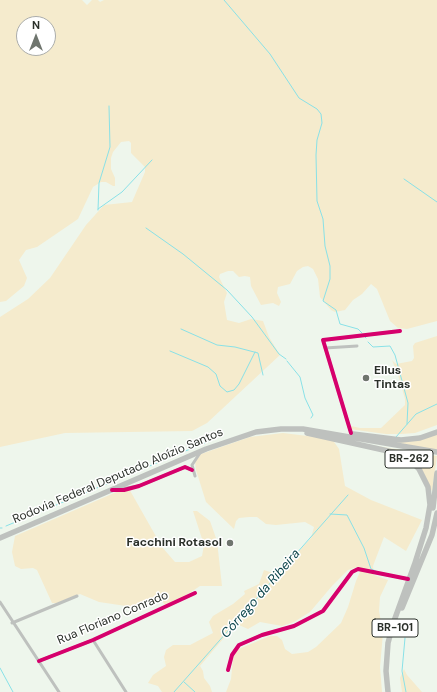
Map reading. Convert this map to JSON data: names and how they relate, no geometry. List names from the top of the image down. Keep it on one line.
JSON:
{"streets":{"highway":["BR-262","Rodovia Federal Deputado Aloízio Santos","BR-101"],"street":["Rua Floriano Conrado"]},"crossings":[["BR-262","Rodovia Federal Deputado Aloízio Santos"],["BR-262","BR-101"]],"water":["Córrego da Ribeira"],"places":["Ellus Tintas","Facchini Rotasol"],"north":"top"}
